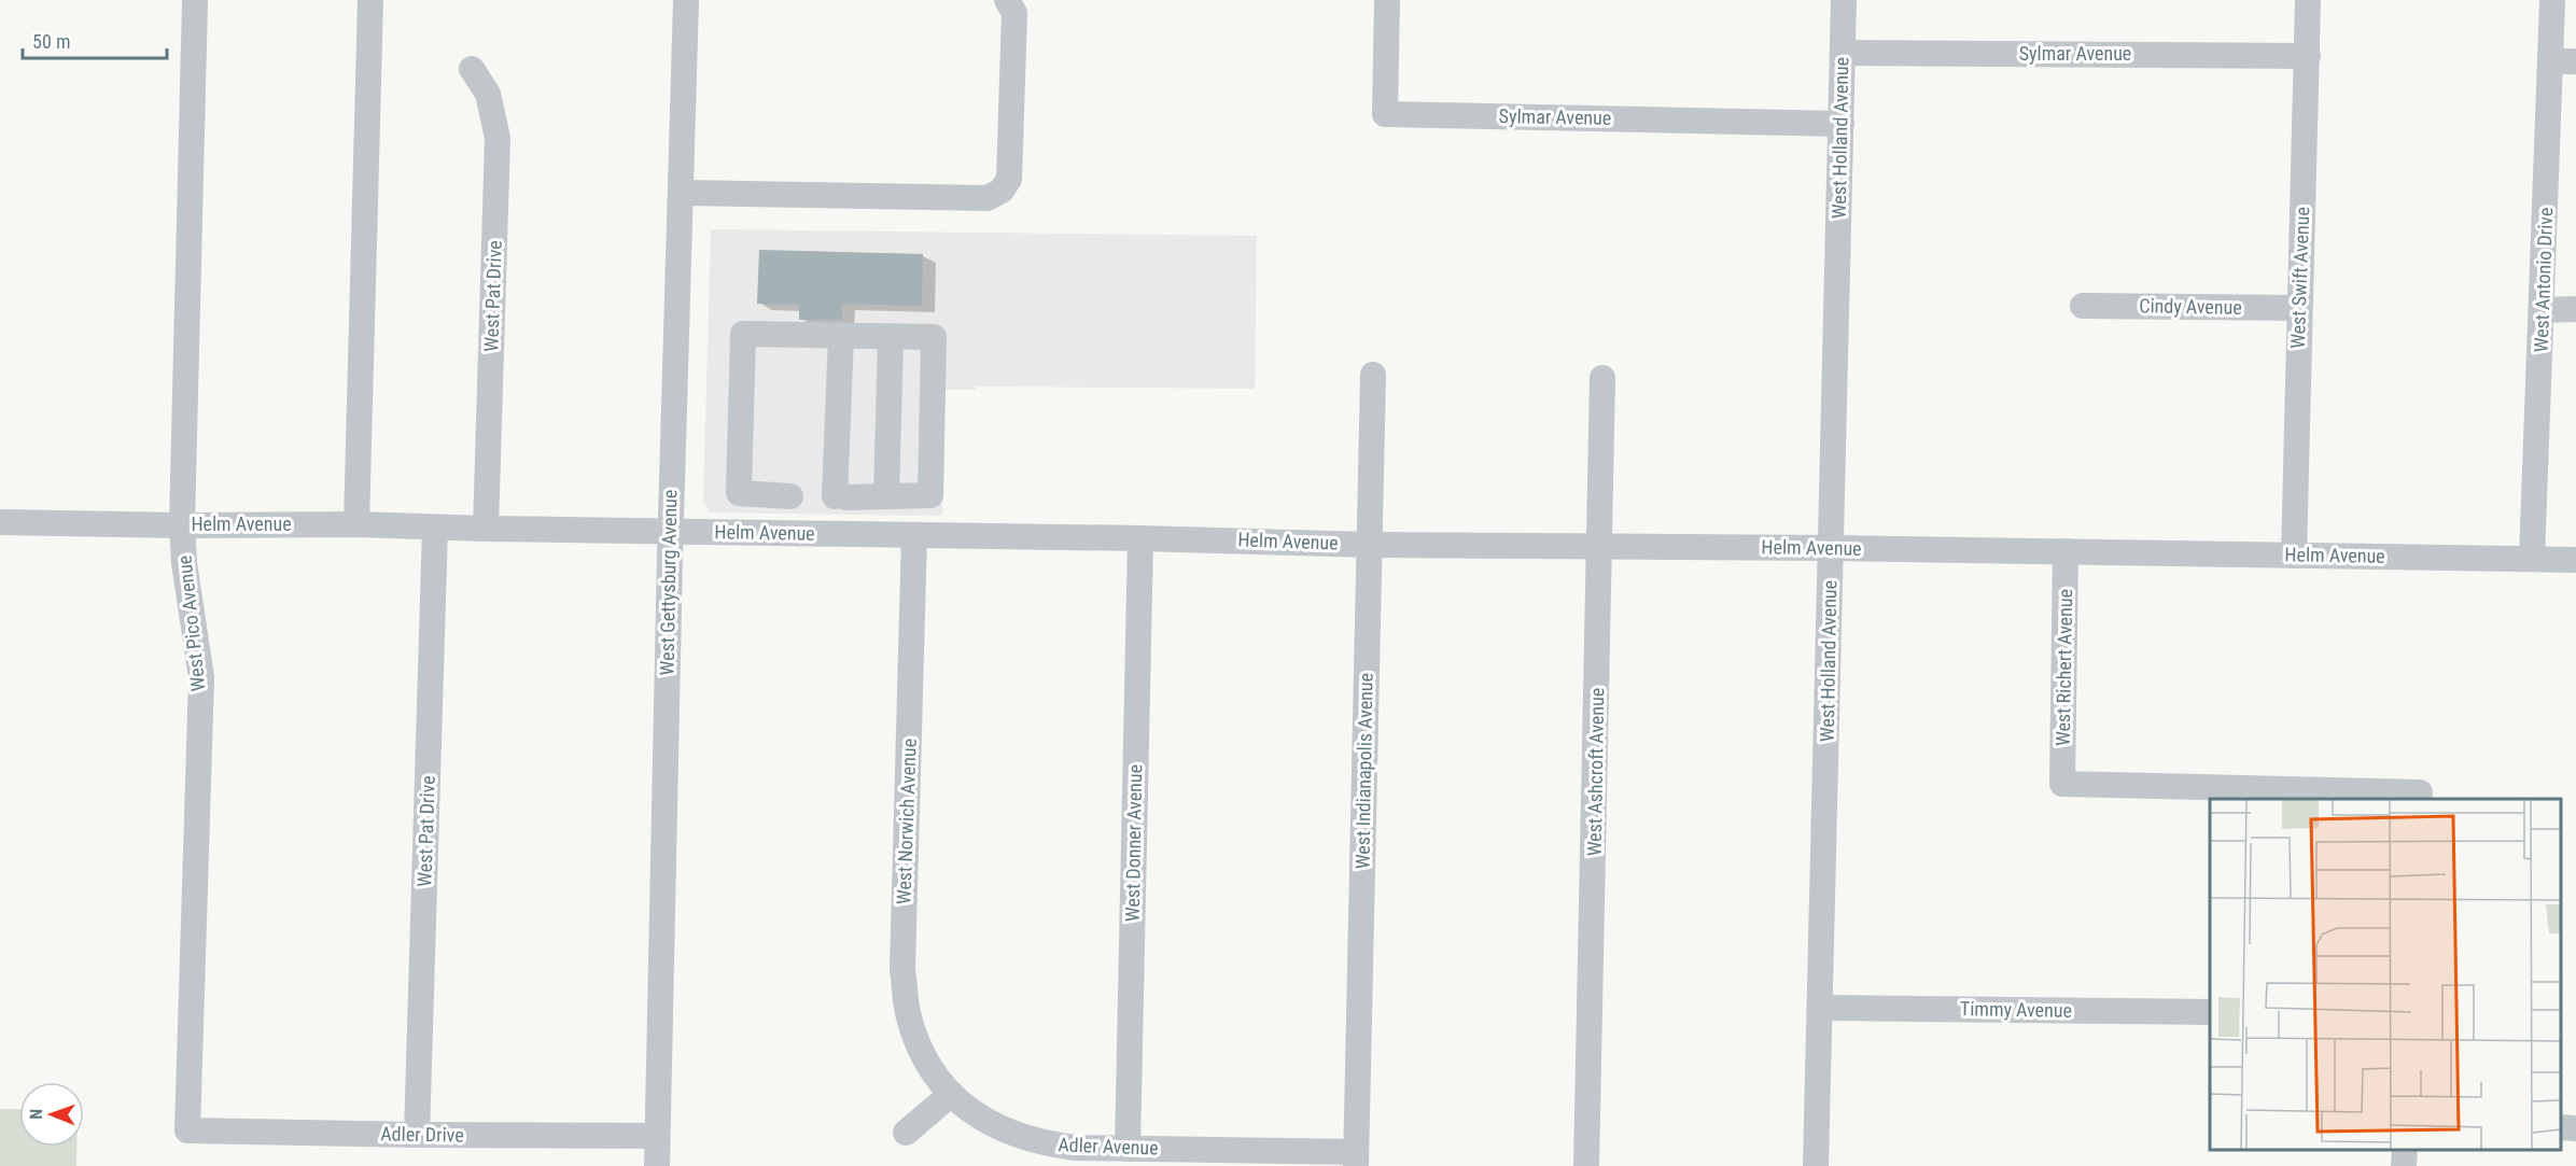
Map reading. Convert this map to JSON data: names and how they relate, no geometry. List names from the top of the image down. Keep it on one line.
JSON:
{"streets":{"street":["Sylmar Avenue","West Holland Avenue","West Swift Avenue","West Antonio Drive","West Pat Drive","Cindy Avenue","Helm Avenue","West Gettysburg Avenue","West Pico Avenue","West Richert Avenue","West Indianapolis Avenue","West Ashcroft Avenue","West Norwich Avenue","West Donner Avenue","Timmy Avenue","Adler Drive","Adler Avenue"]},"crossings":[["Sylmar Avenue","West Holland Avenue"],["Sylmar Avenue","West Swift Avenue"],["West Holland Avenue","Helm Avenue"],["West Holland Avenue","Timmy Avenue"],["West Swift Avenue","Cindy Avenue"],["West Swift Avenue","Helm Avenue"],["West Antonio Drive","Helm Avenue"],["West Pat Drive","Helm Avenue"],["West Pat Drive","Adler Drive"],["Helm Avenue","West Gettysburg Avenue"],["Helm Avenue","West Pico Avenue"],["Helm Avenue","West Richert Avenue"],["Helm Avenue","West Indianapolis Avenue"],["Helm Avenue","West Ashcroft Avenue"],["Helm Avenue","West Norwich Avenue"],["Helm Avenue","West Donner Avenue"],["West Gettysburg Avenue","Adler Drive"],["West Pico Avenue","Adler Drive"],["West Indianapolis Avenue","Adler Avenue"],["West Norwich Avenue","Adler Avenue"],["West Donner Avenue","Adler Avenue"]],"scale_bar":"50 m","north":"left"}
